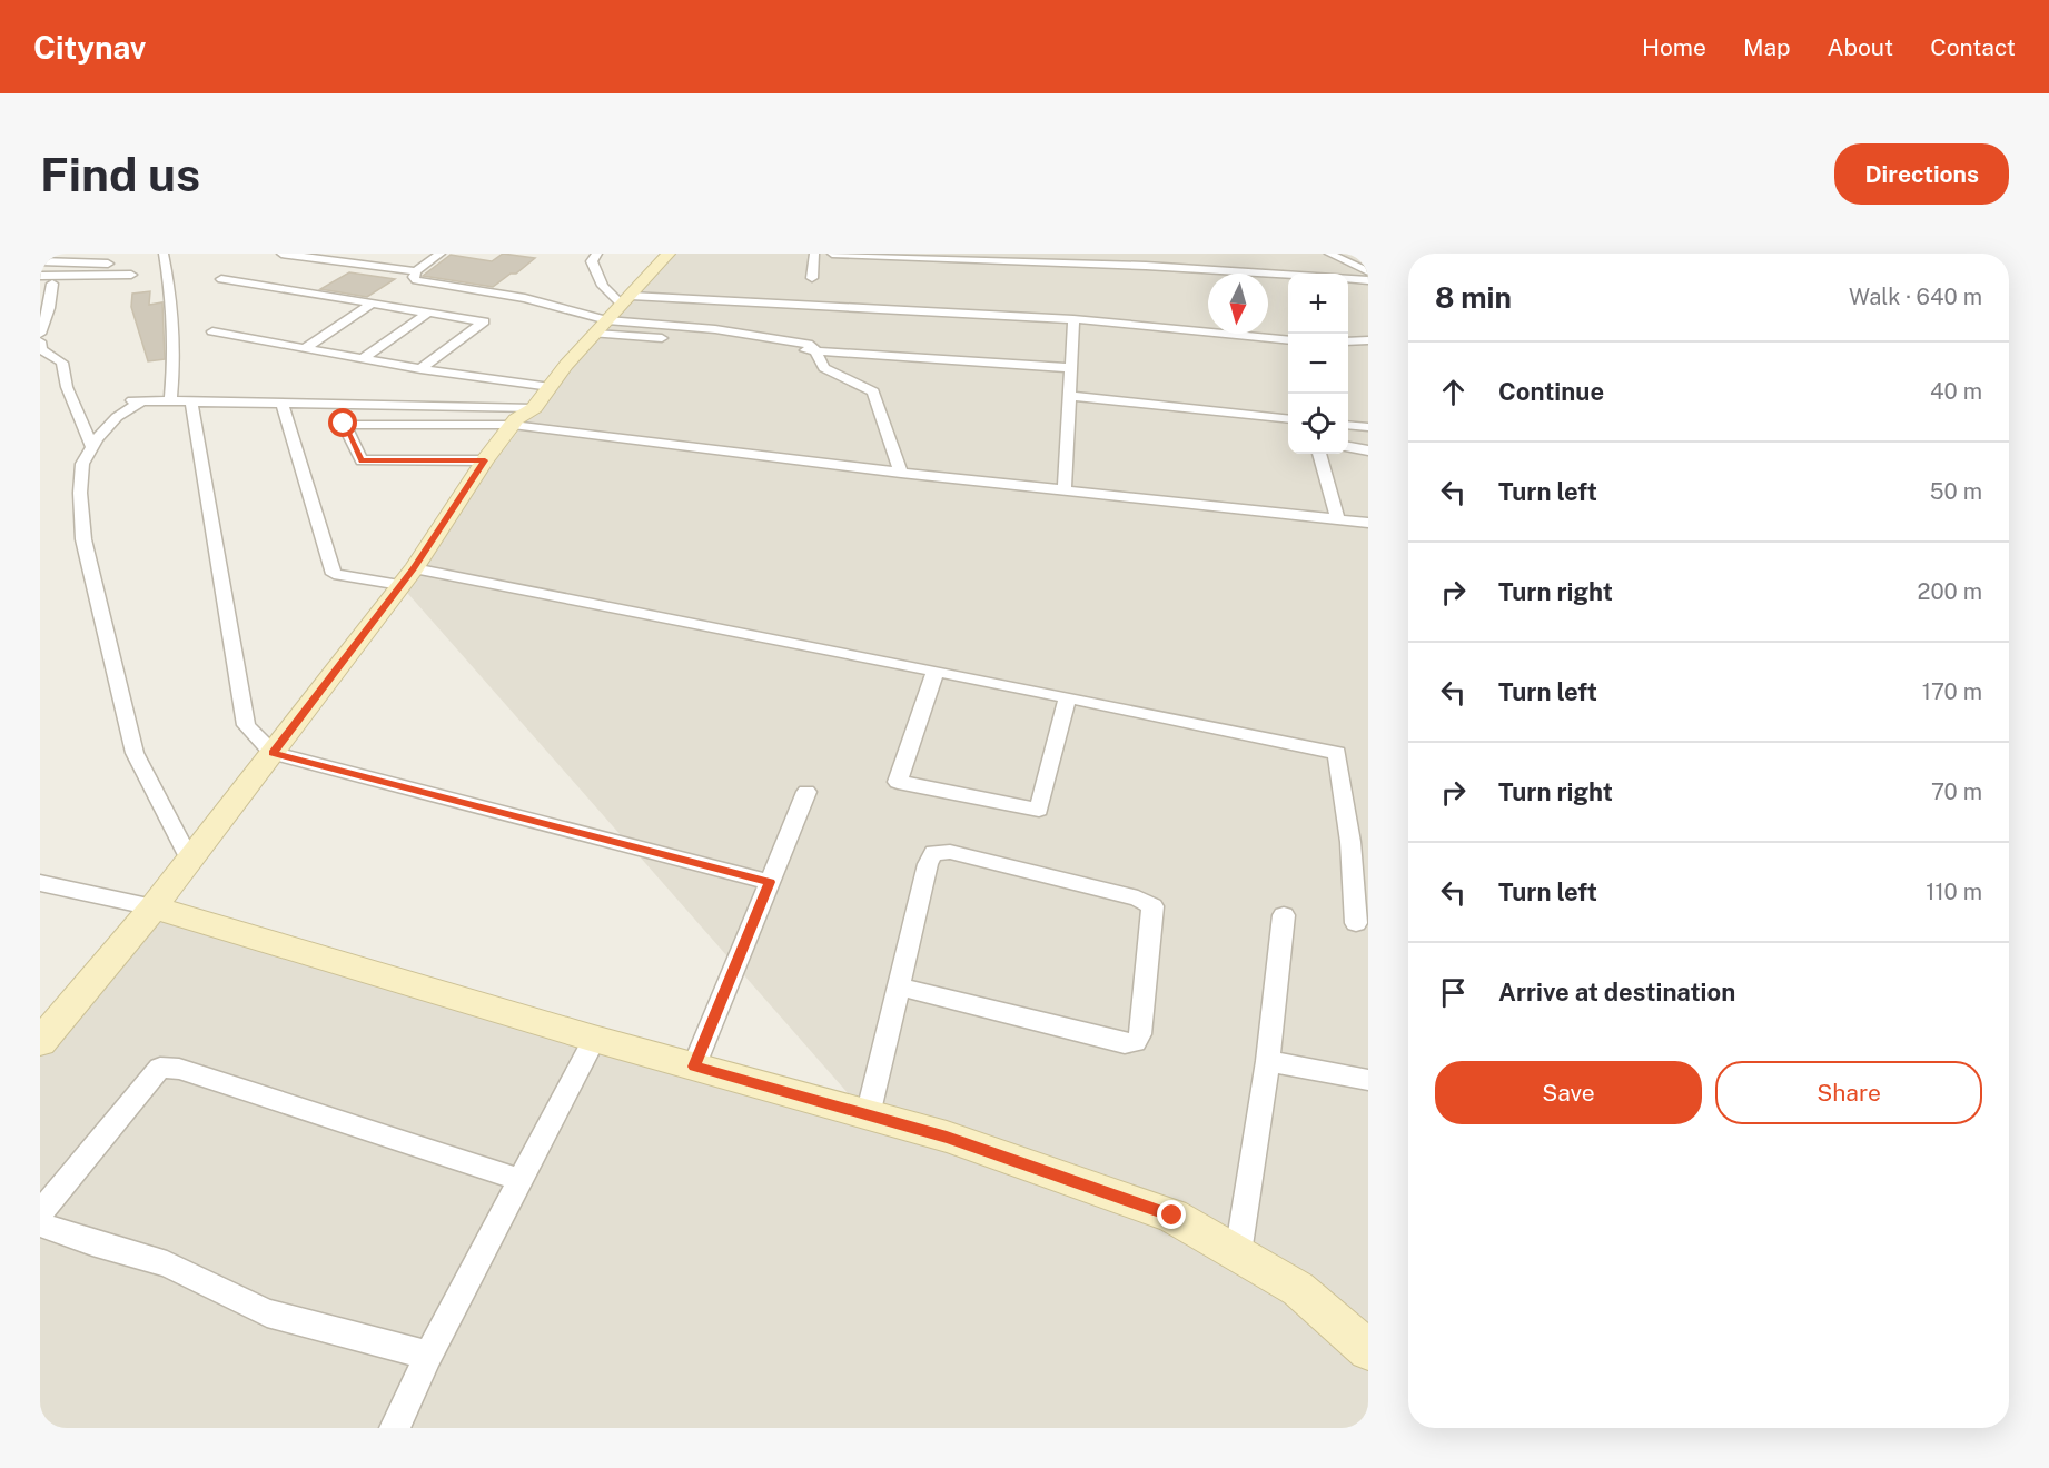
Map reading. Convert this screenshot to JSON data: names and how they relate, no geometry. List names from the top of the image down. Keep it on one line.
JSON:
{"north":"bottom","page":{"header":"Citynav","nav":["Home","Map","About","Contact"],"buttons":["Directions",["Save","Share"]],"title":"Find us","heading":["8 min","Walk · 640 m"],"map_buttons":["+","−"],"list":[["Continue","40 m"],["Turn left","50 m"],["Turn right","200 m"],["Turn left","170 m"],["Turn right","70 m"],["Turn left","110 m"],"Arrive at destination"]}}
